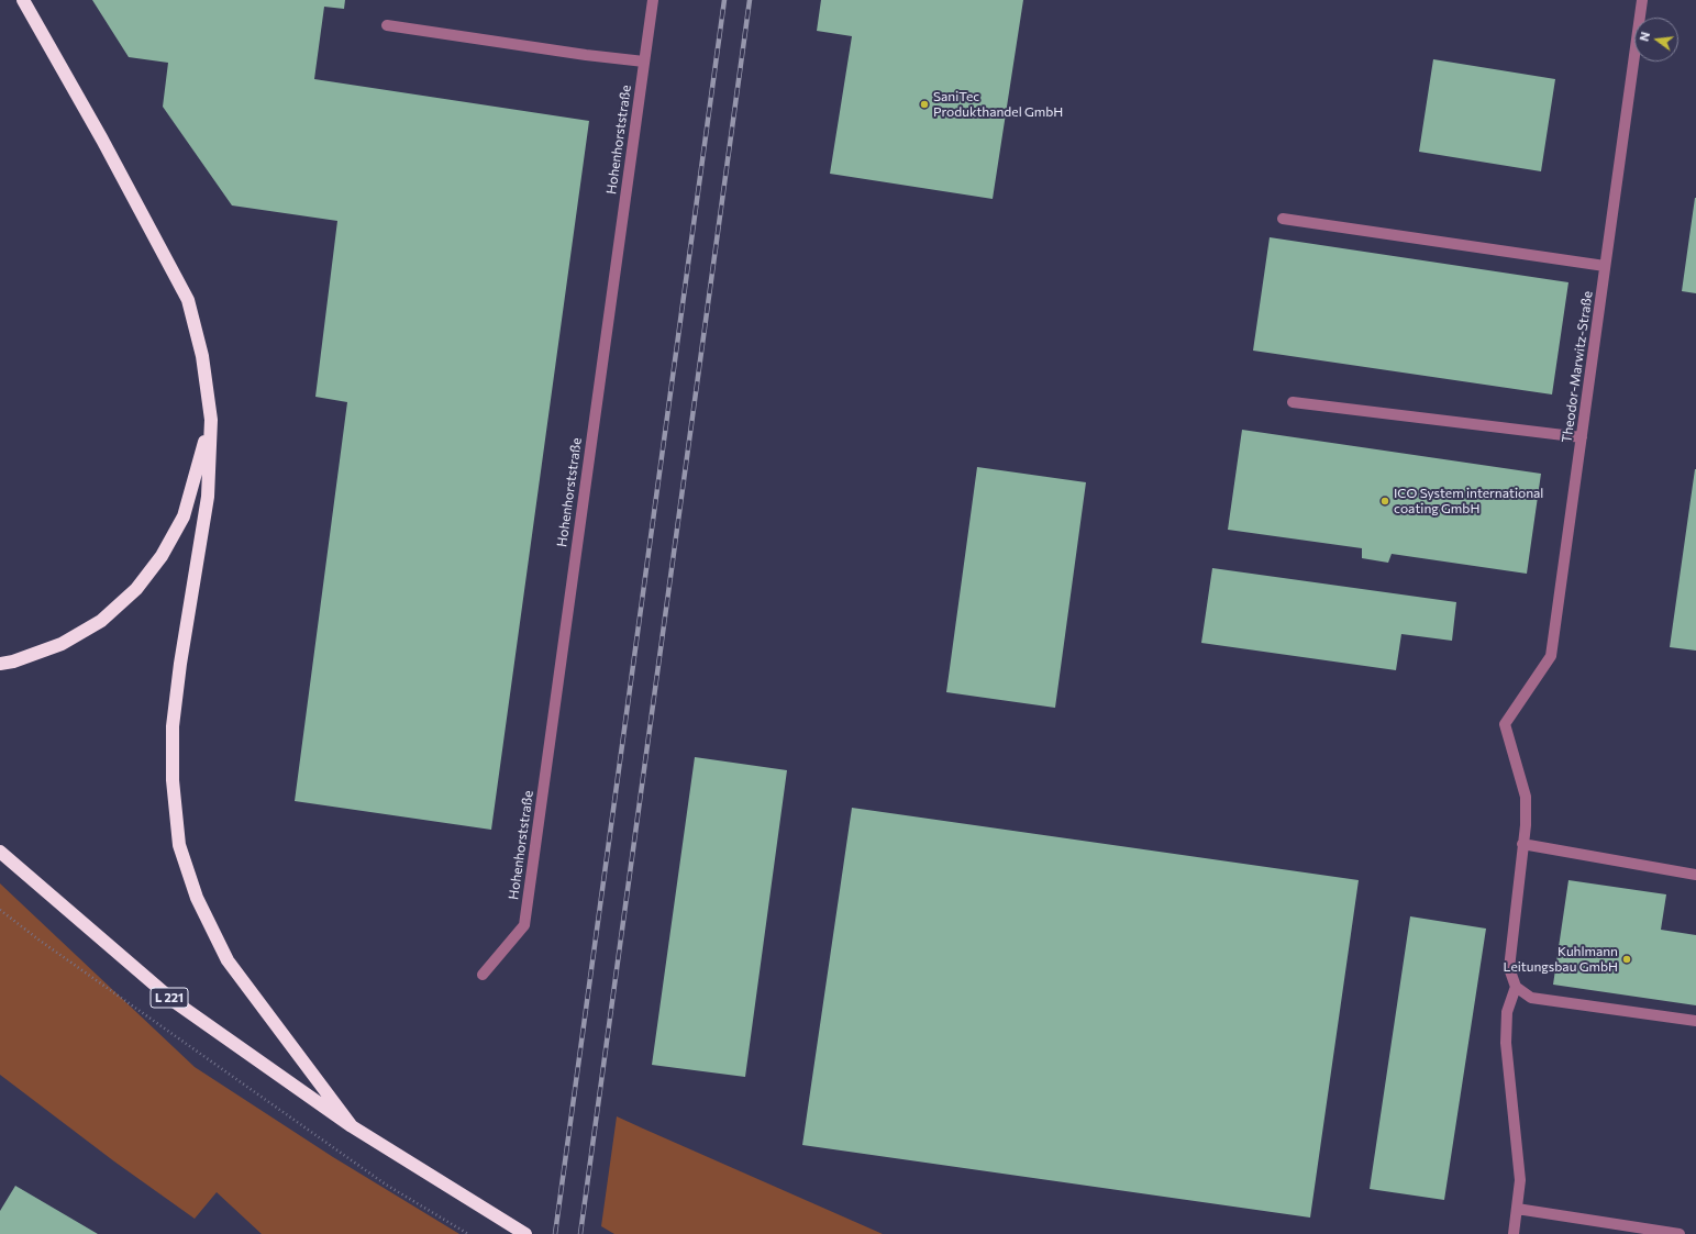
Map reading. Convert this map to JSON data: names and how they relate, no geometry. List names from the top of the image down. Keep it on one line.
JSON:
{"streets":{"highway":["L 221"],"street":["Hohenhorststraße","Theodor-Marwitz-Straße"]},"places":["SaniTec Produkthandel GmbH","ICO System international coating GmbH","Kuhlmann Leitungsbau GmbH"],"north":"left"}
